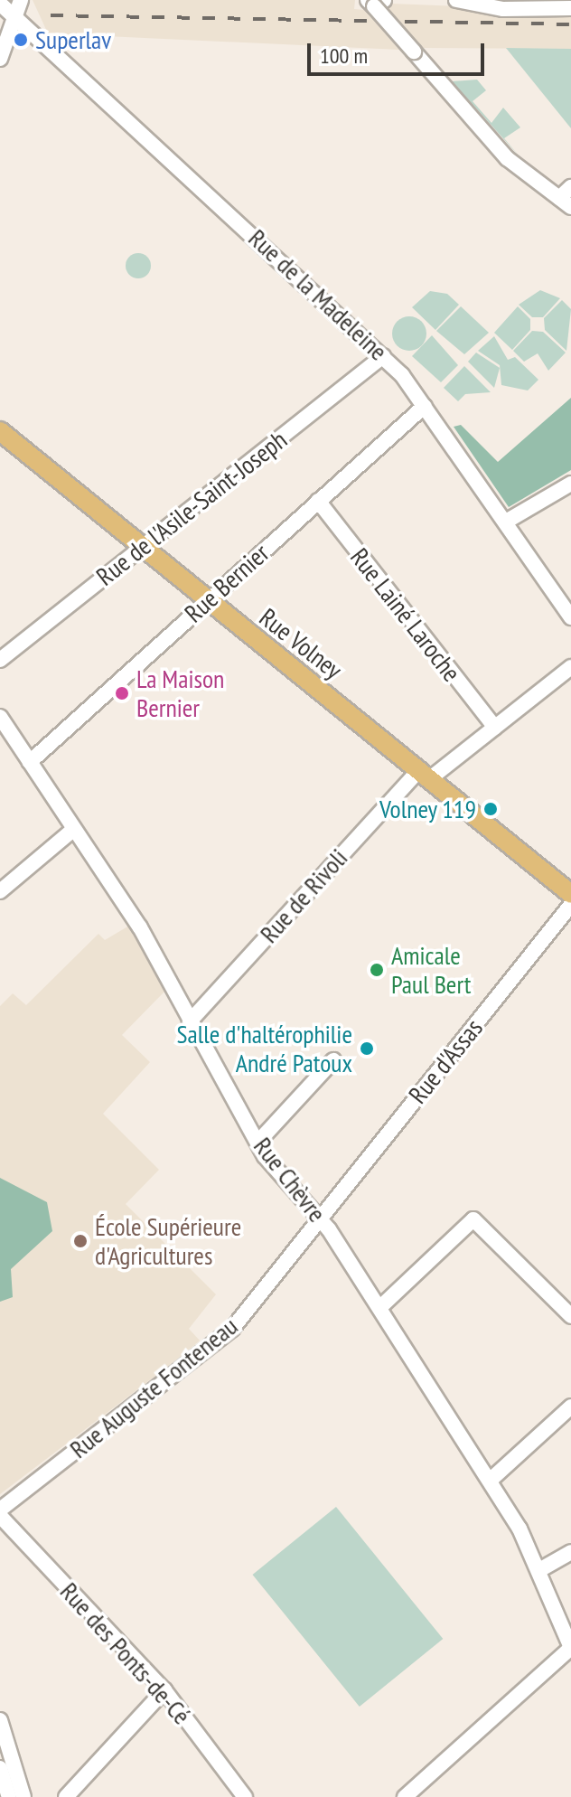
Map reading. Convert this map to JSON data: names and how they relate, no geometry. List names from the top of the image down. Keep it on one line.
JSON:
{"streets":{"main road":["Rue Volney"],"street":["Rue de la Madeleine","Rue de l'Asile-Saint-Joseph","Rue Bernier","Rue Lainé Laroche","Rue de Rivoli","Rue d'Assas","Rue Chèvre","Rue Auguste Fonteneau","Rue des Ponts-de-Cé"]},"crossings":[["Rue de la Madeleine","Rue de l'Asile-Saint-Joseph"],["Rue de la Madeleine","Rue Bernier"],["Rue de l'Asile-Saint-Joseph","Rue Volney"],["Rue Bernier","Rue Lainé Laroche"],["Rue Bernier","Rue Volney"],["Rue Bernier","Rue Chèvre"],["Rue Lainé Laroche","Rue de Rivoli"],["Rue Volney","Rue de Rivoli"],["Rue de Rivoli","Rue Chèvre"],["Rue d'Assas","Rue Chèvre"],["Rue d'Assas","Rue Auguste Fonteneau"],["Rue Chèvre","Rue Auguste Fonteneau"]],"places":["Superlav","La Maison Bernier","Volney 119","Amicale Paul Bert","Salle d'haltérophilie André Patoux","École Supérieure d'Agricultures"],"scale_bar":"100 m"}
